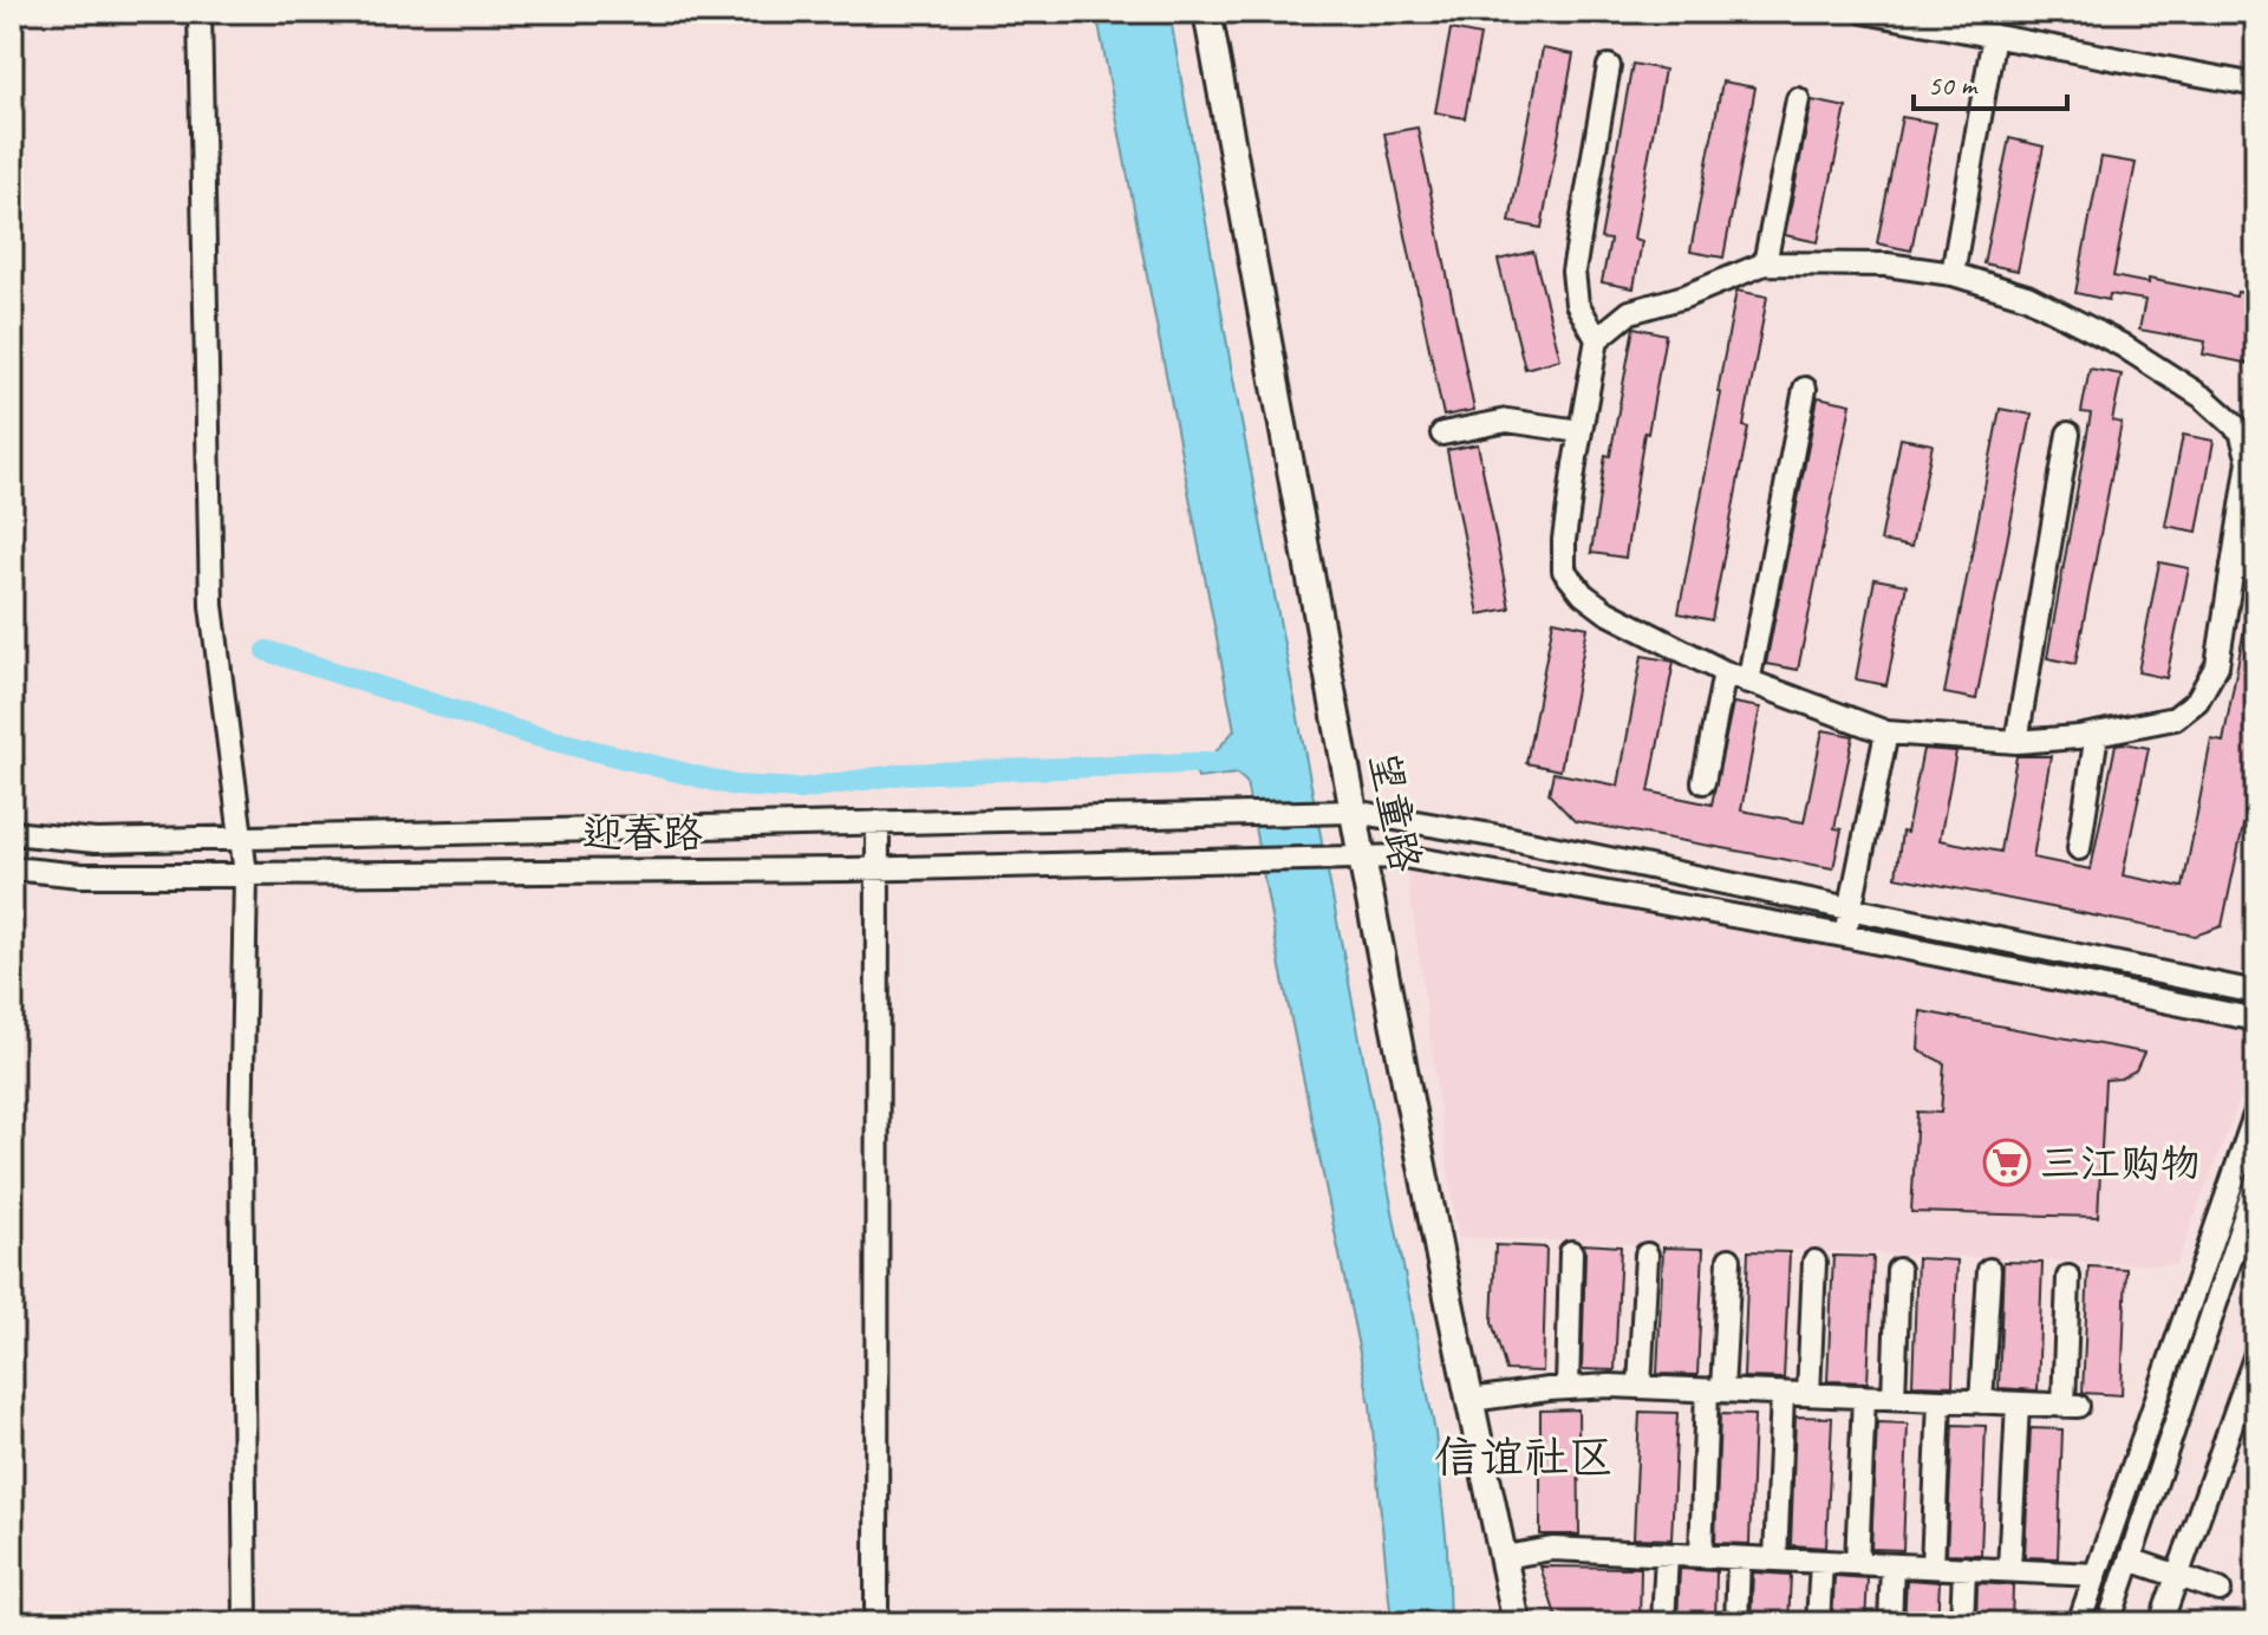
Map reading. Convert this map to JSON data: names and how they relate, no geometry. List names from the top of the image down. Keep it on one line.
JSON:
{"streets":{"main road":["望童路"],"street":["迎春路"]},"crossings":[["望童路","迎春路"]],"districts":["信谊社区"],"places":{"supermarket":["三江购物"]},"scale_bar":"50 m"}
